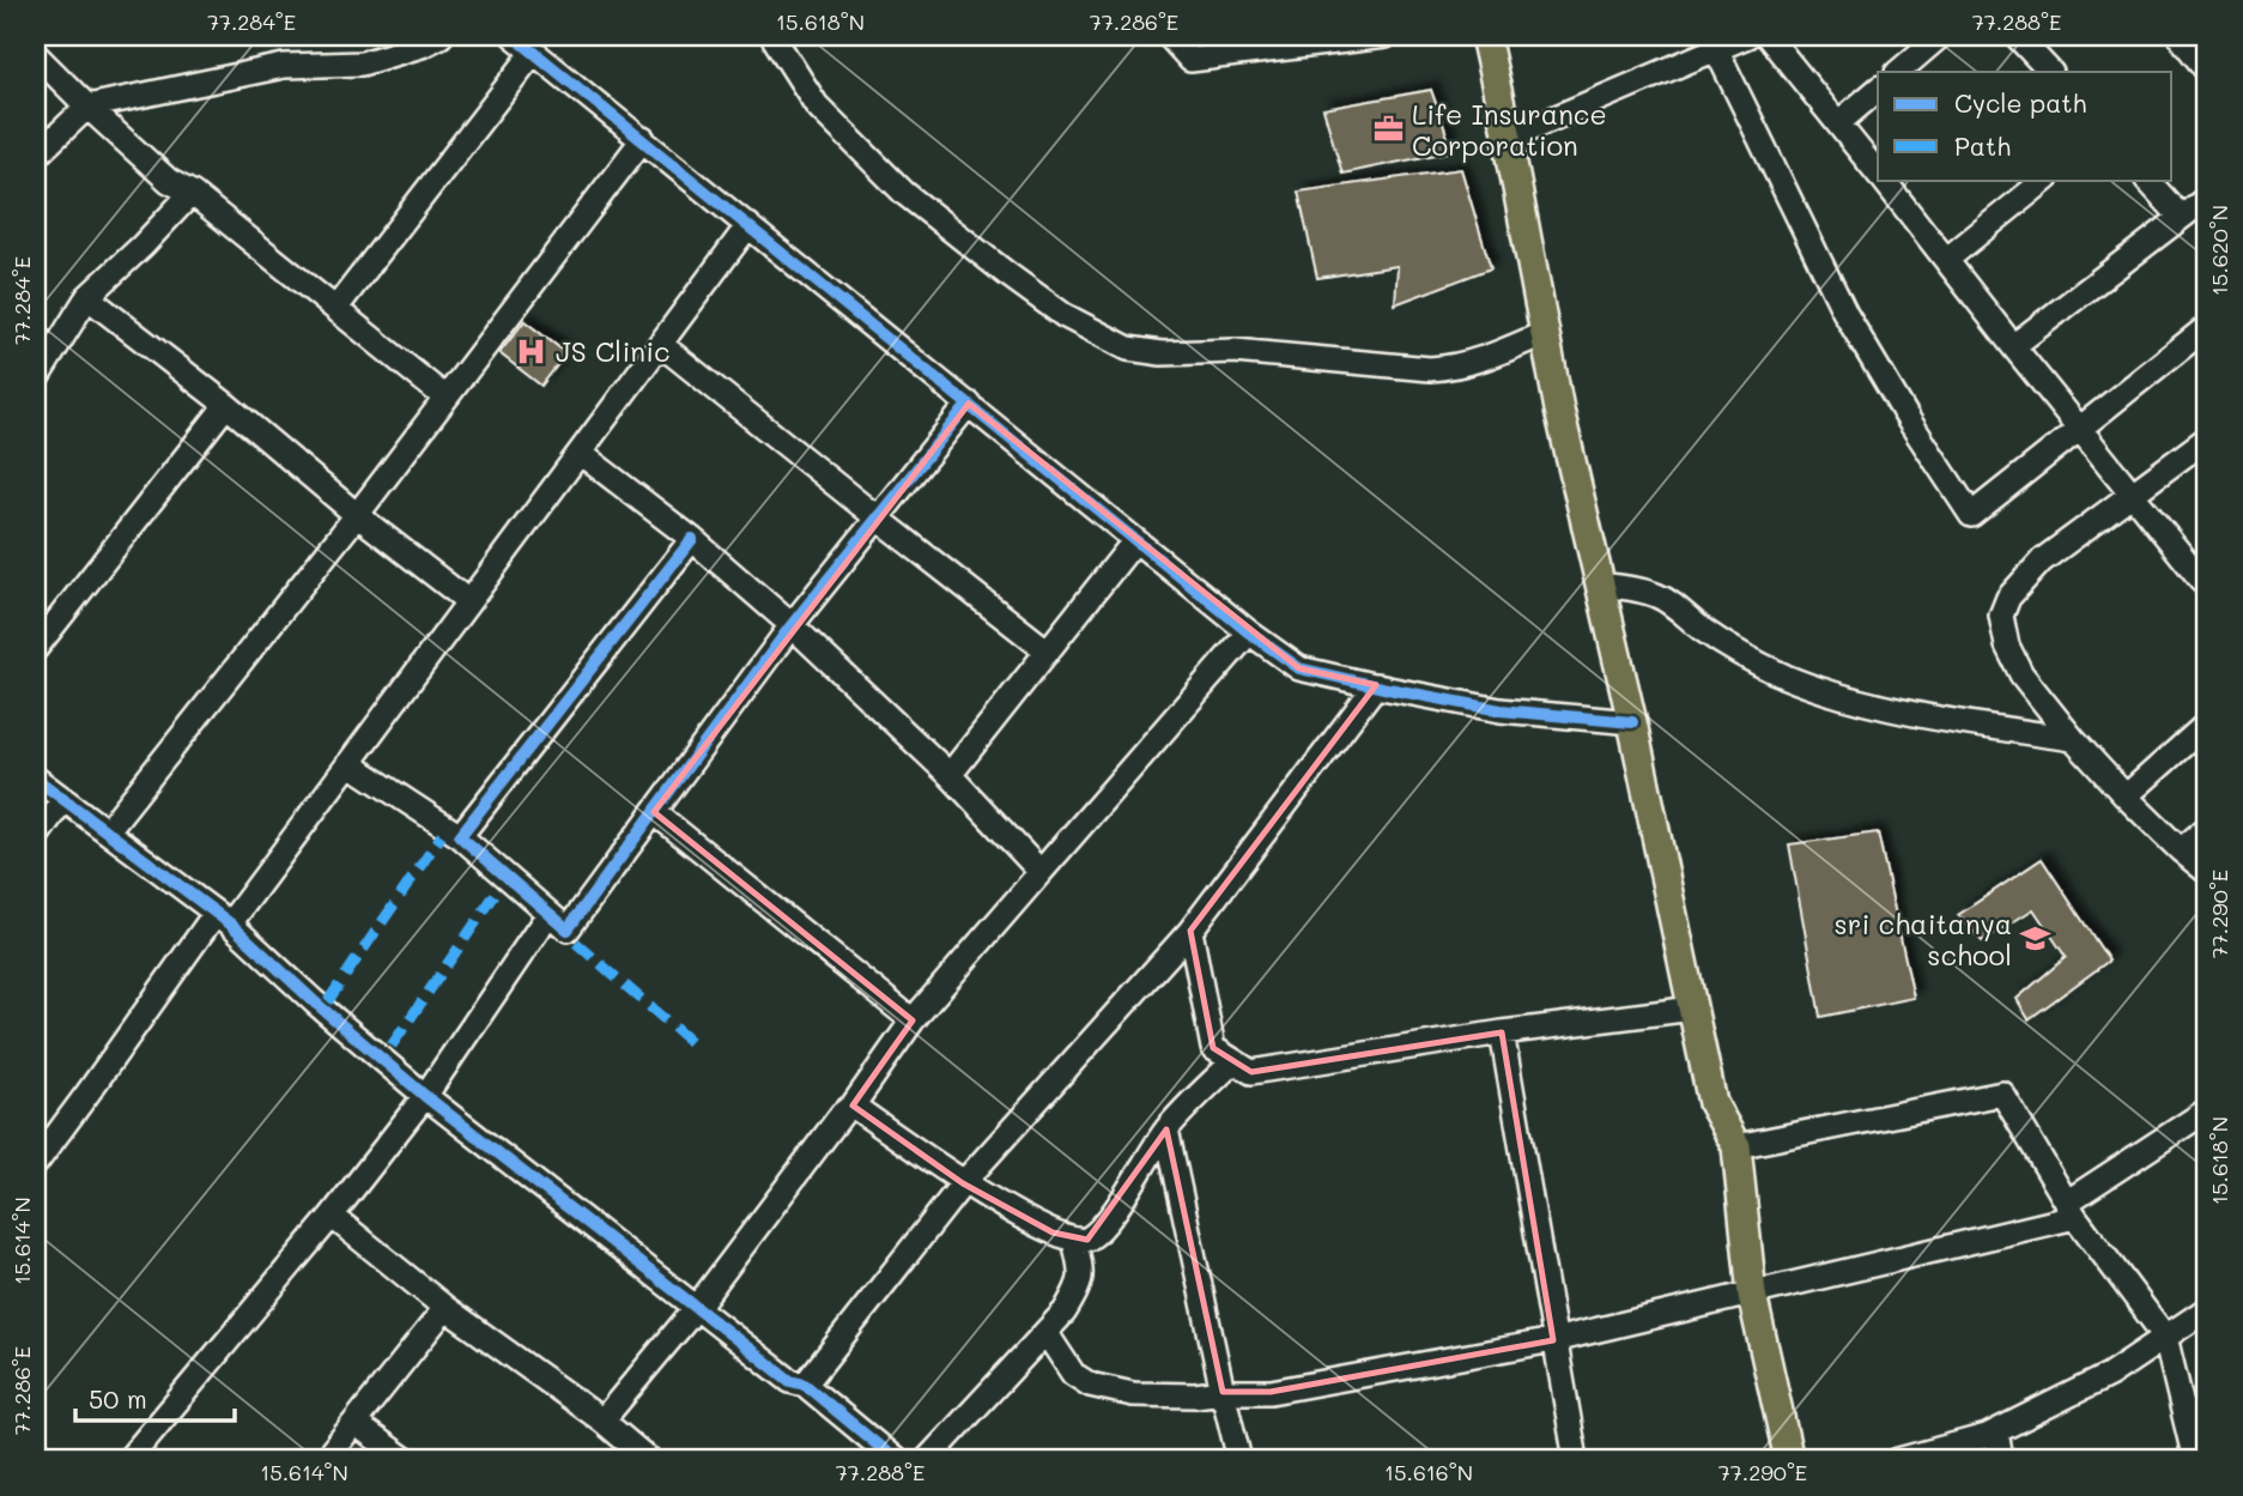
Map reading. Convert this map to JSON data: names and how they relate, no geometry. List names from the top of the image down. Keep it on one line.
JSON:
{"places":{"office":["Life Insurance Corporation"],"hospital":["JS Clinic"],"school or university":["sri chaitanya school"]},"legend":["Cycle path","Path"],"scale_bar":"50 m","coordinates":["77.284°E","15.618°N","77.286°E","77.288°E","15.620°N","77.290°E","15.614°N","15.616°N"]}
